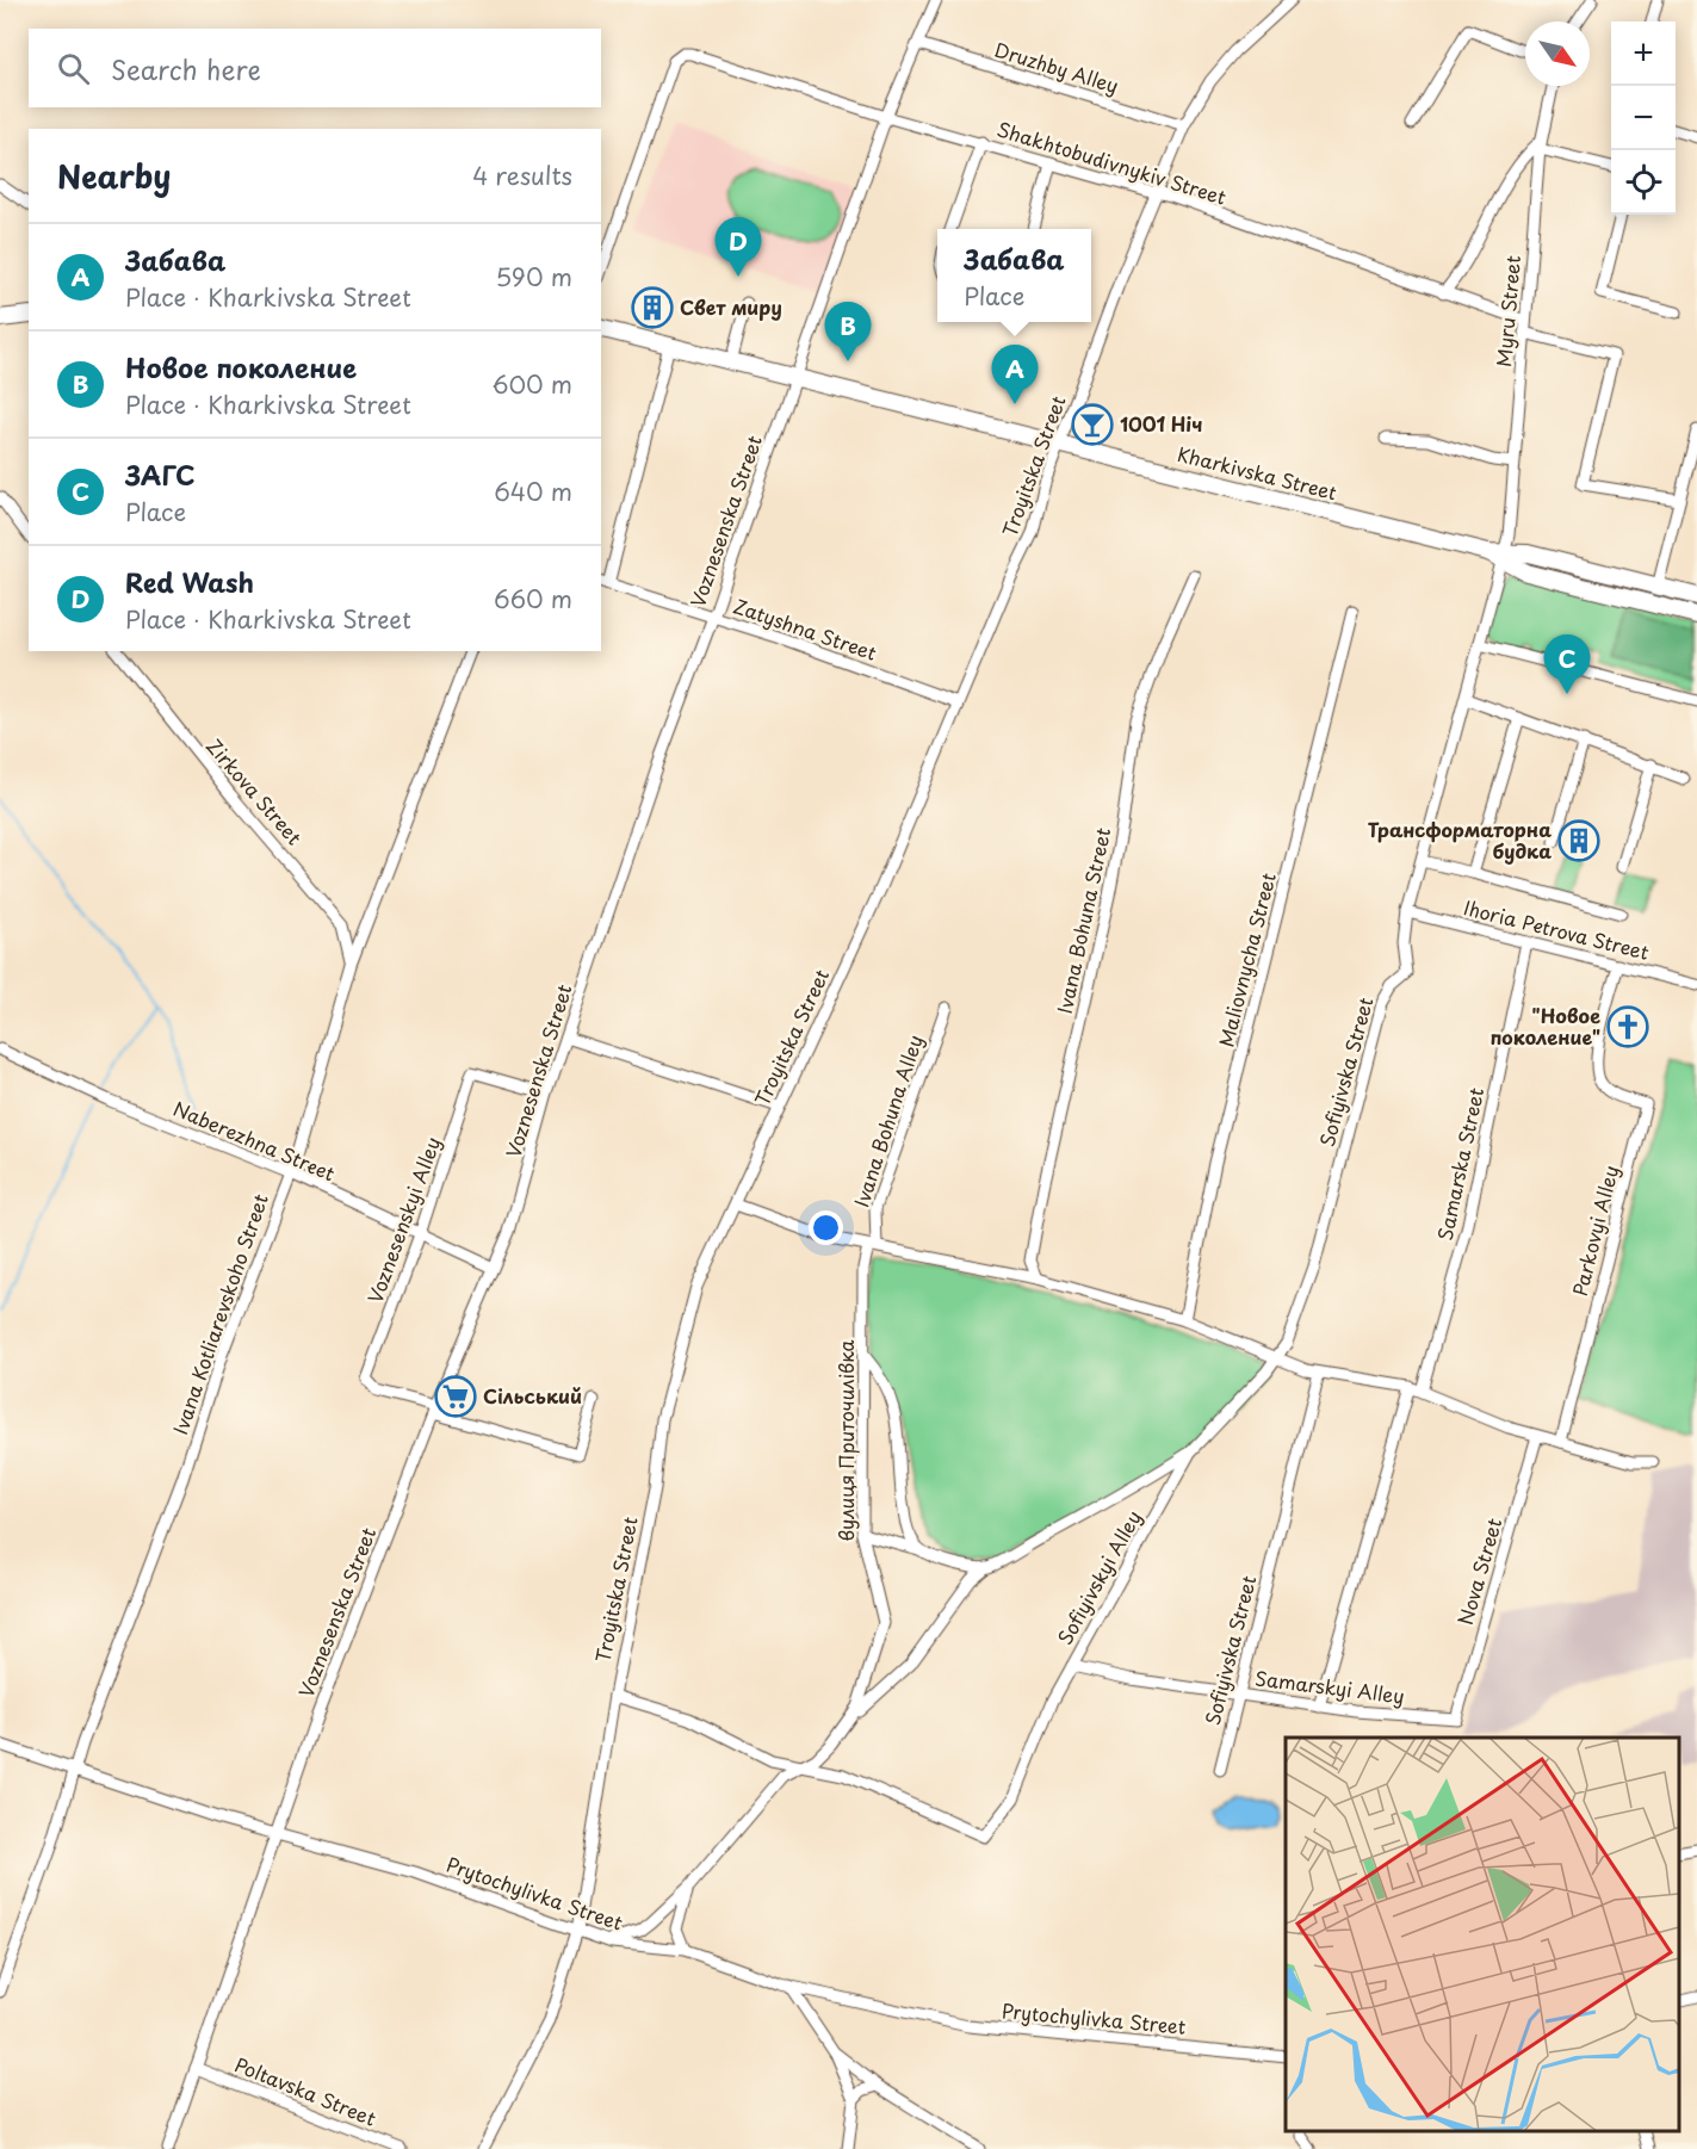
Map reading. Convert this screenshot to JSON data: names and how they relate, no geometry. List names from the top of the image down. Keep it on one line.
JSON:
{"streets":{"street":["Druzhby Alley","Shakhtobudivnykiv Street","Myru Street","Troyitska Street","Kharkivska Street","Voznesenska Street","Zatyshna Street","Zirkova Street","Ivana Bohuna Street","Ihoria Petrova Street","Maliovnycha Street","Sofiyivska Street","Ivana Bohuna Alley","Naberezhna Street","Samarska Street","Voznesenskyi Alley","Parkovyi Alley","Ivana Kotliarevskoho Street","вулиця Приточилівка","Nova Street","Sofiyivskyi Alley","Samarskyi Alley","Prytochylivka Street","Poltavska Street"]},"crossings":[["Druzhby Alley","Troyitska Street"],["Druzhby Alley","Voznesenska Street"],["Shakhtobudivnykiv Street","Myru Street"],["Shakhtobudivnykiv Street","Troyitska Street"],["Shakhtobudivnykiv Street","Voznesenska Street"],["Myru Street","Kharkivska Street"],["Myru Street","Sofiyivska Street"],["Troyitska Street","Kharkivska Street"],["Troyitska Street","Zatyshna Street"],["Troyitska Street","Prytochylivka Street"],["Kharkivska Street","Voznesenska Street"],["Kharkivska Street","Sofiyivska Street"],["Voznesenska Street","Zatyshna Street"],["Voznesenska Street","Naberezhna Street"],["Voznesenska Street","Voznesenskyi Alley"],["Voznesenska Street","Prytochylivka Street"],["Voznesenska Street","Poltavska Street"],["Zirkova Street","Ivana Kotliarevskoho Street"],["Ihoria Petrova Street","Sofiyivska Street"],["Ihoria Petrova Street","Samarska Street"],["Ihoria Petrova Street","Parkovyi Alley"],["Sofiyivska Street","Sofiyivskyi Alley"],["Sofiyivska Street","Samarskyi Alley"],["Ivana Bohuna Alley","вулиця Приточилівка"],["Naberezhna Street","Voznesenskyi Alley"],["Naberezhna Street","Ivana Kotliarevskoho Street"],["Samarska Street","Samarskyi Alley"],["Ivana Kotliarevskoho Street","Prytochylivka Street"],["вулиця Приточилівка","Sofiyivskyi Alley"],["вулиця Приточилівка","Prytochylivka Street"],["Nova Street","Samarskyi Alley"],["Sofiyivskyi Alley","Samarskyi Alley"]],"places":{"building":["Свет миру","Трансформаторна будка"],"bar":["1001 Ніч"],"church":["\"Новое поколение\""],"supermarket":["Сільський"]},"north":"bottom right","page":{"map_buttons":["+","−"],"search":"Search here","heading":["Nearby","4 results"],"pins":["D","B","A","C"],"list":[{"mark":"A","name":"Забава","note":"Place · Kharkivska Street","value":"590 m"},{"mark":"B","name":"Новое поколение","note":"Place · Kharkivska Street","value":"600 m"},{"mark":"C","name":"ЗАГС","note":"Place","value":"640 m"},{"mark":"D","name":"Red Wash","note":"Place · Kharkivska Street","value":"660 m"}],"popup":["Забава","Place"]}}
